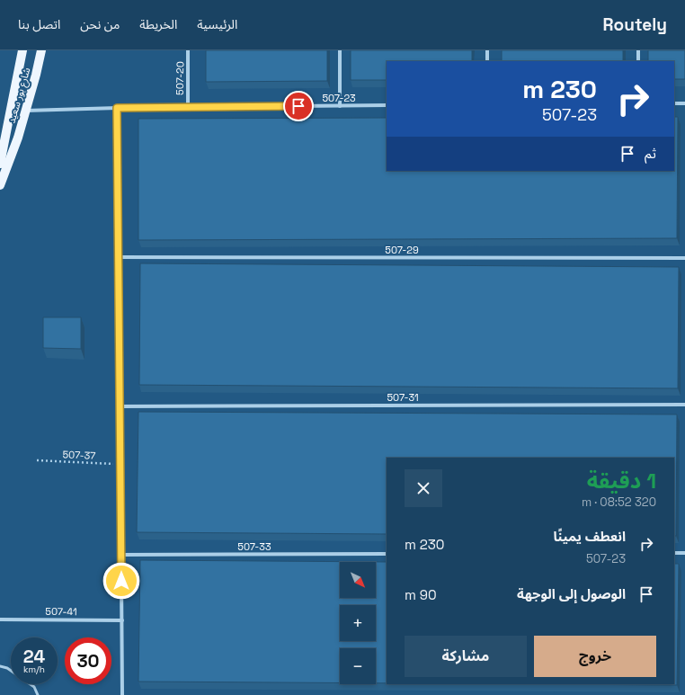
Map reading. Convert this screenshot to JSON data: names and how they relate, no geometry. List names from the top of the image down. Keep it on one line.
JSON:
{"streets":{"main road":["شارع بور سعيد"],"street":["507-20","507-23","507-29","507-31","507-33","507-41"],"path":["507-37"]},"crossings":[["507-20","507-23"],["شارع بور سعيد","507-23"]],"north":"bottom right","page":{"header":"Routely","nav":["الرئيسية","الخريطة","من نحن","اتصل بنا"],"turn":["230 m","507-23"],"then":"ثم","heading":["1 دقيقة","320 m · 08:52"],"list":[{"name":"انعطف يمينًا","note":"507-23","value":"230 m"},{"name":"الوصول إلى الوجهة","value":"90 m"}],"map_buttons":["+","−"],"buttons":["خروج","مشاركة"],"speed":"24 km/h","limit":"30"}}
